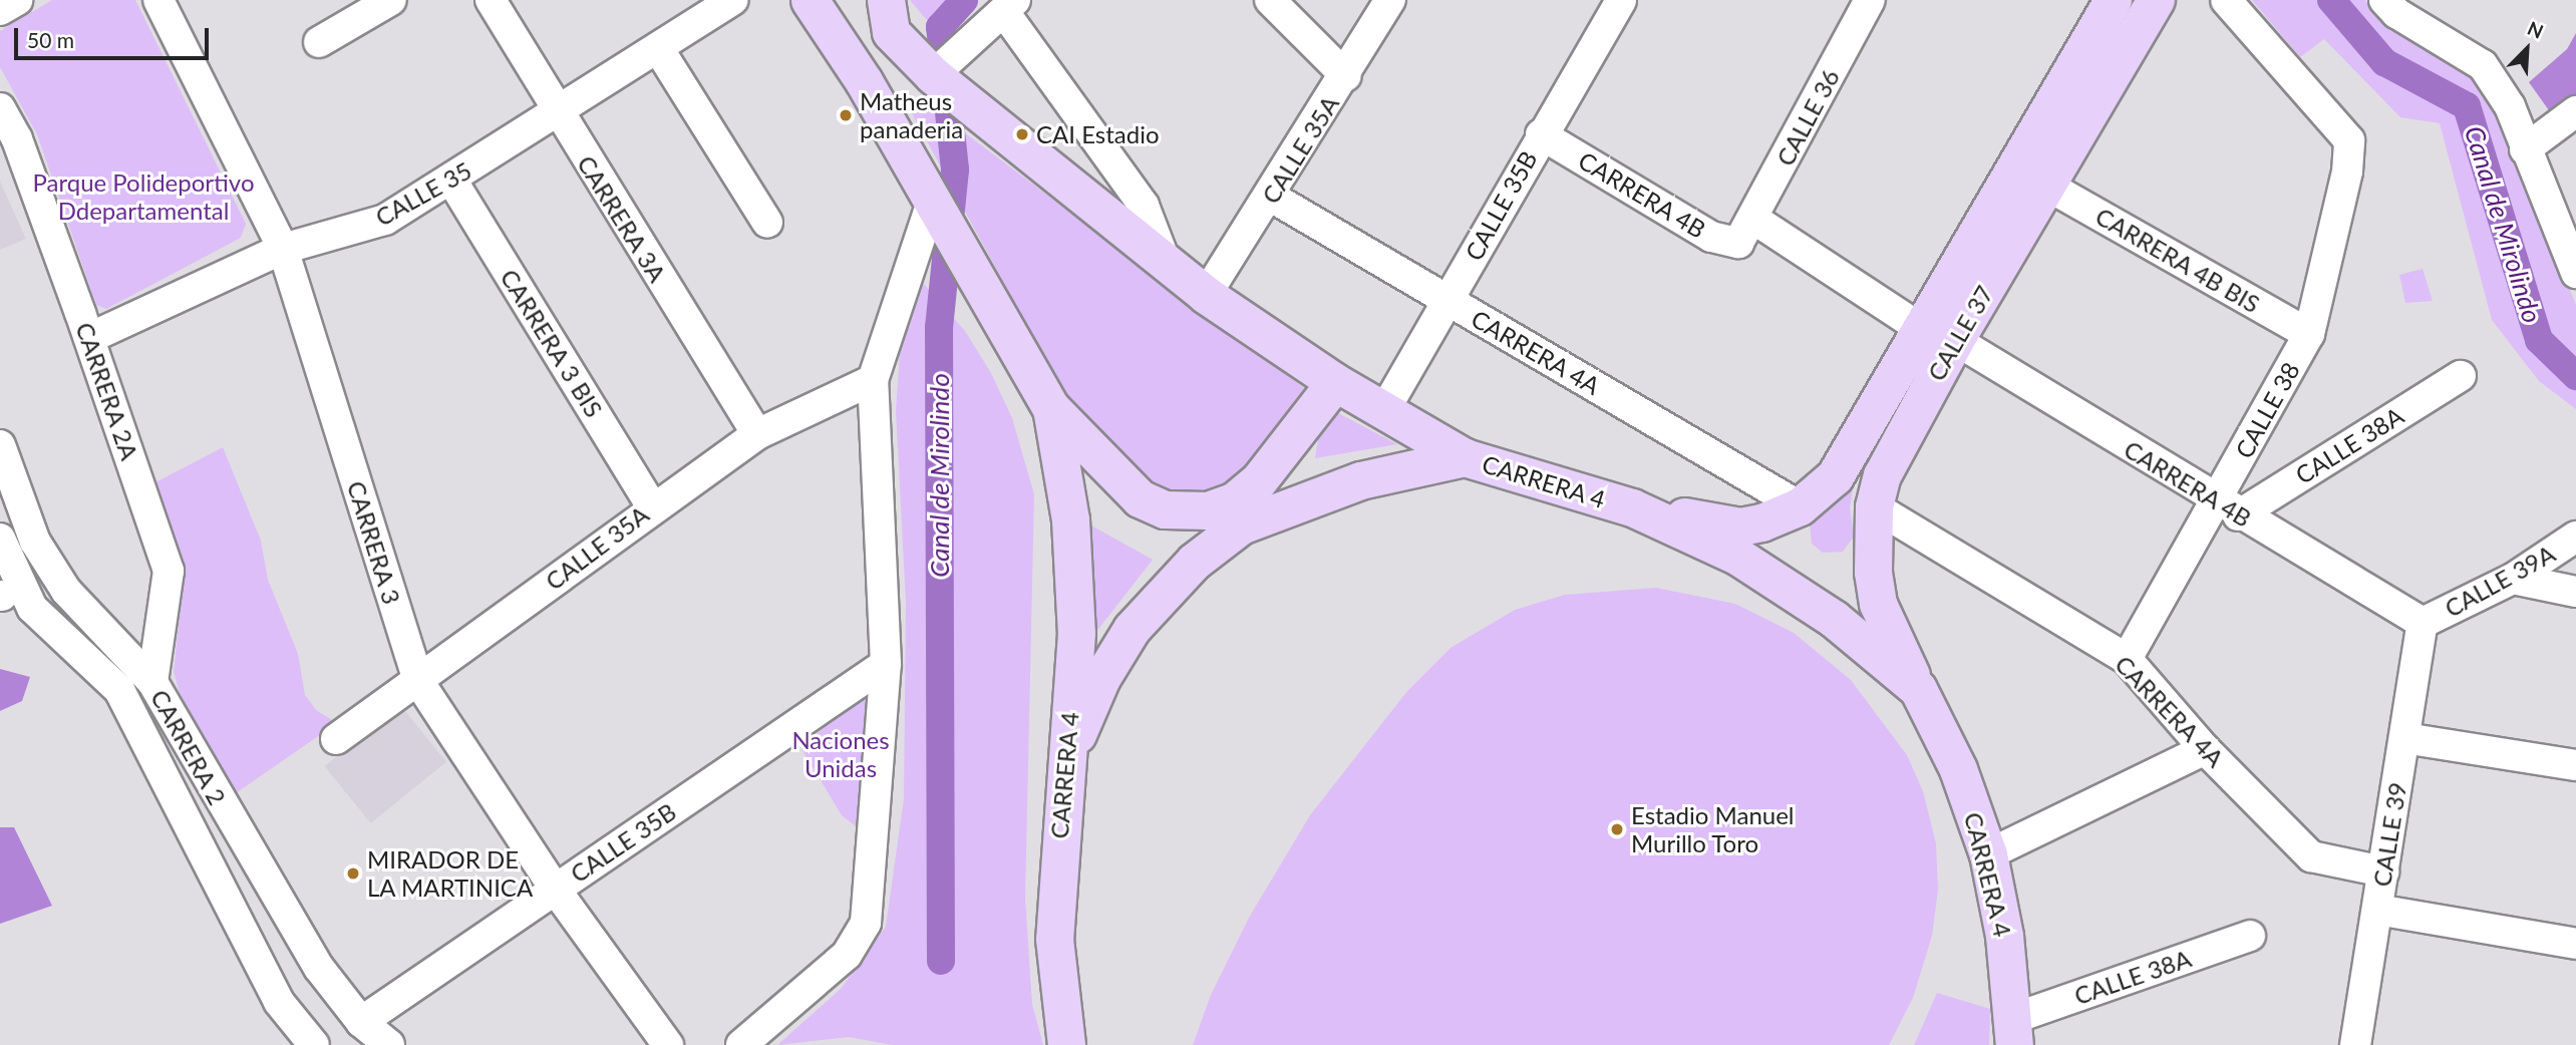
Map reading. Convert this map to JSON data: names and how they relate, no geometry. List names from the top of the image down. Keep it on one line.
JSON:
{"streets":{"main road":["CALLE 37","CARRERA 4"],"street":["CALLE 36","CALLE 35A","CALLE 35","CARRERA 4B","CALLE 35B","CARRERA 3A","CARRERA 4B BIS","CARRERA 3 BIS","CARRERA 4A","CARRERA 2A","CALLE 38","CALLE 38A","CARRERA 3","CALLE 39A","CARRERA 2","CALLE 39"]},"crossings":[["CALLE 36","CARRERA 4B"],["CALLE 35A","CARRERA 3A"],["CALLE 35A","CARRERA 3 BIS"],["CALLE 35A","CARRERA 4A"],["CALLE 35A","CARRERA 4"],["CALLE 35A","CARRERA 3"],["CALLE 35","CARRERA 3A"],["CALLE 35","CARRERA 3 BIS"],["CALLE 35","CARRERA 2A"],["CALLE 35","CARRERA 3"],["CARRERA 4B","CALLE 35B"],["CARRERA 4B","CALLE 37"],["CARRERA 4B","CALLE 38"],["CARRERA 4B","CALLE 38A"],["CARRERA 4B","CALLE 39A"],["CARRERA 4B","CALLE 39"],["CALLE 35B","CARRERA 4A"],["CALLE 35B","CARRERA 4"],["CALLE 35B","CARRERA 3"],["CALLE 35B","CARRERA 2"],["CARRERA 4B BIS","CALLE 37"],["CARRERA 4B BIS","CALLE 38"],["CALLE 37","CARRERA 4A"],["CALLE 37","CARRERA 4"],["CARRERA 4A","CALLE 38"],["CARRERA 4A","CALLE 39"],["CARRERA 2A","CARRERA 2"],["CALLE 38","CALLE 38A"],["CALLE 38A","CARRERA 4"],["CALLE 39A","CALLE 39"]],"water":["Canal de Mirolindo"],"parks":["Parque Polideportivo Ddepartamental","Naciones Unidas"],"places":["Matheus panaderia","CAI Estadio","Estadio Manuel Murillo Toro","MIRADOR DE LA MARTINICA"],"scale_bar":"50 m","north":"top right"}
